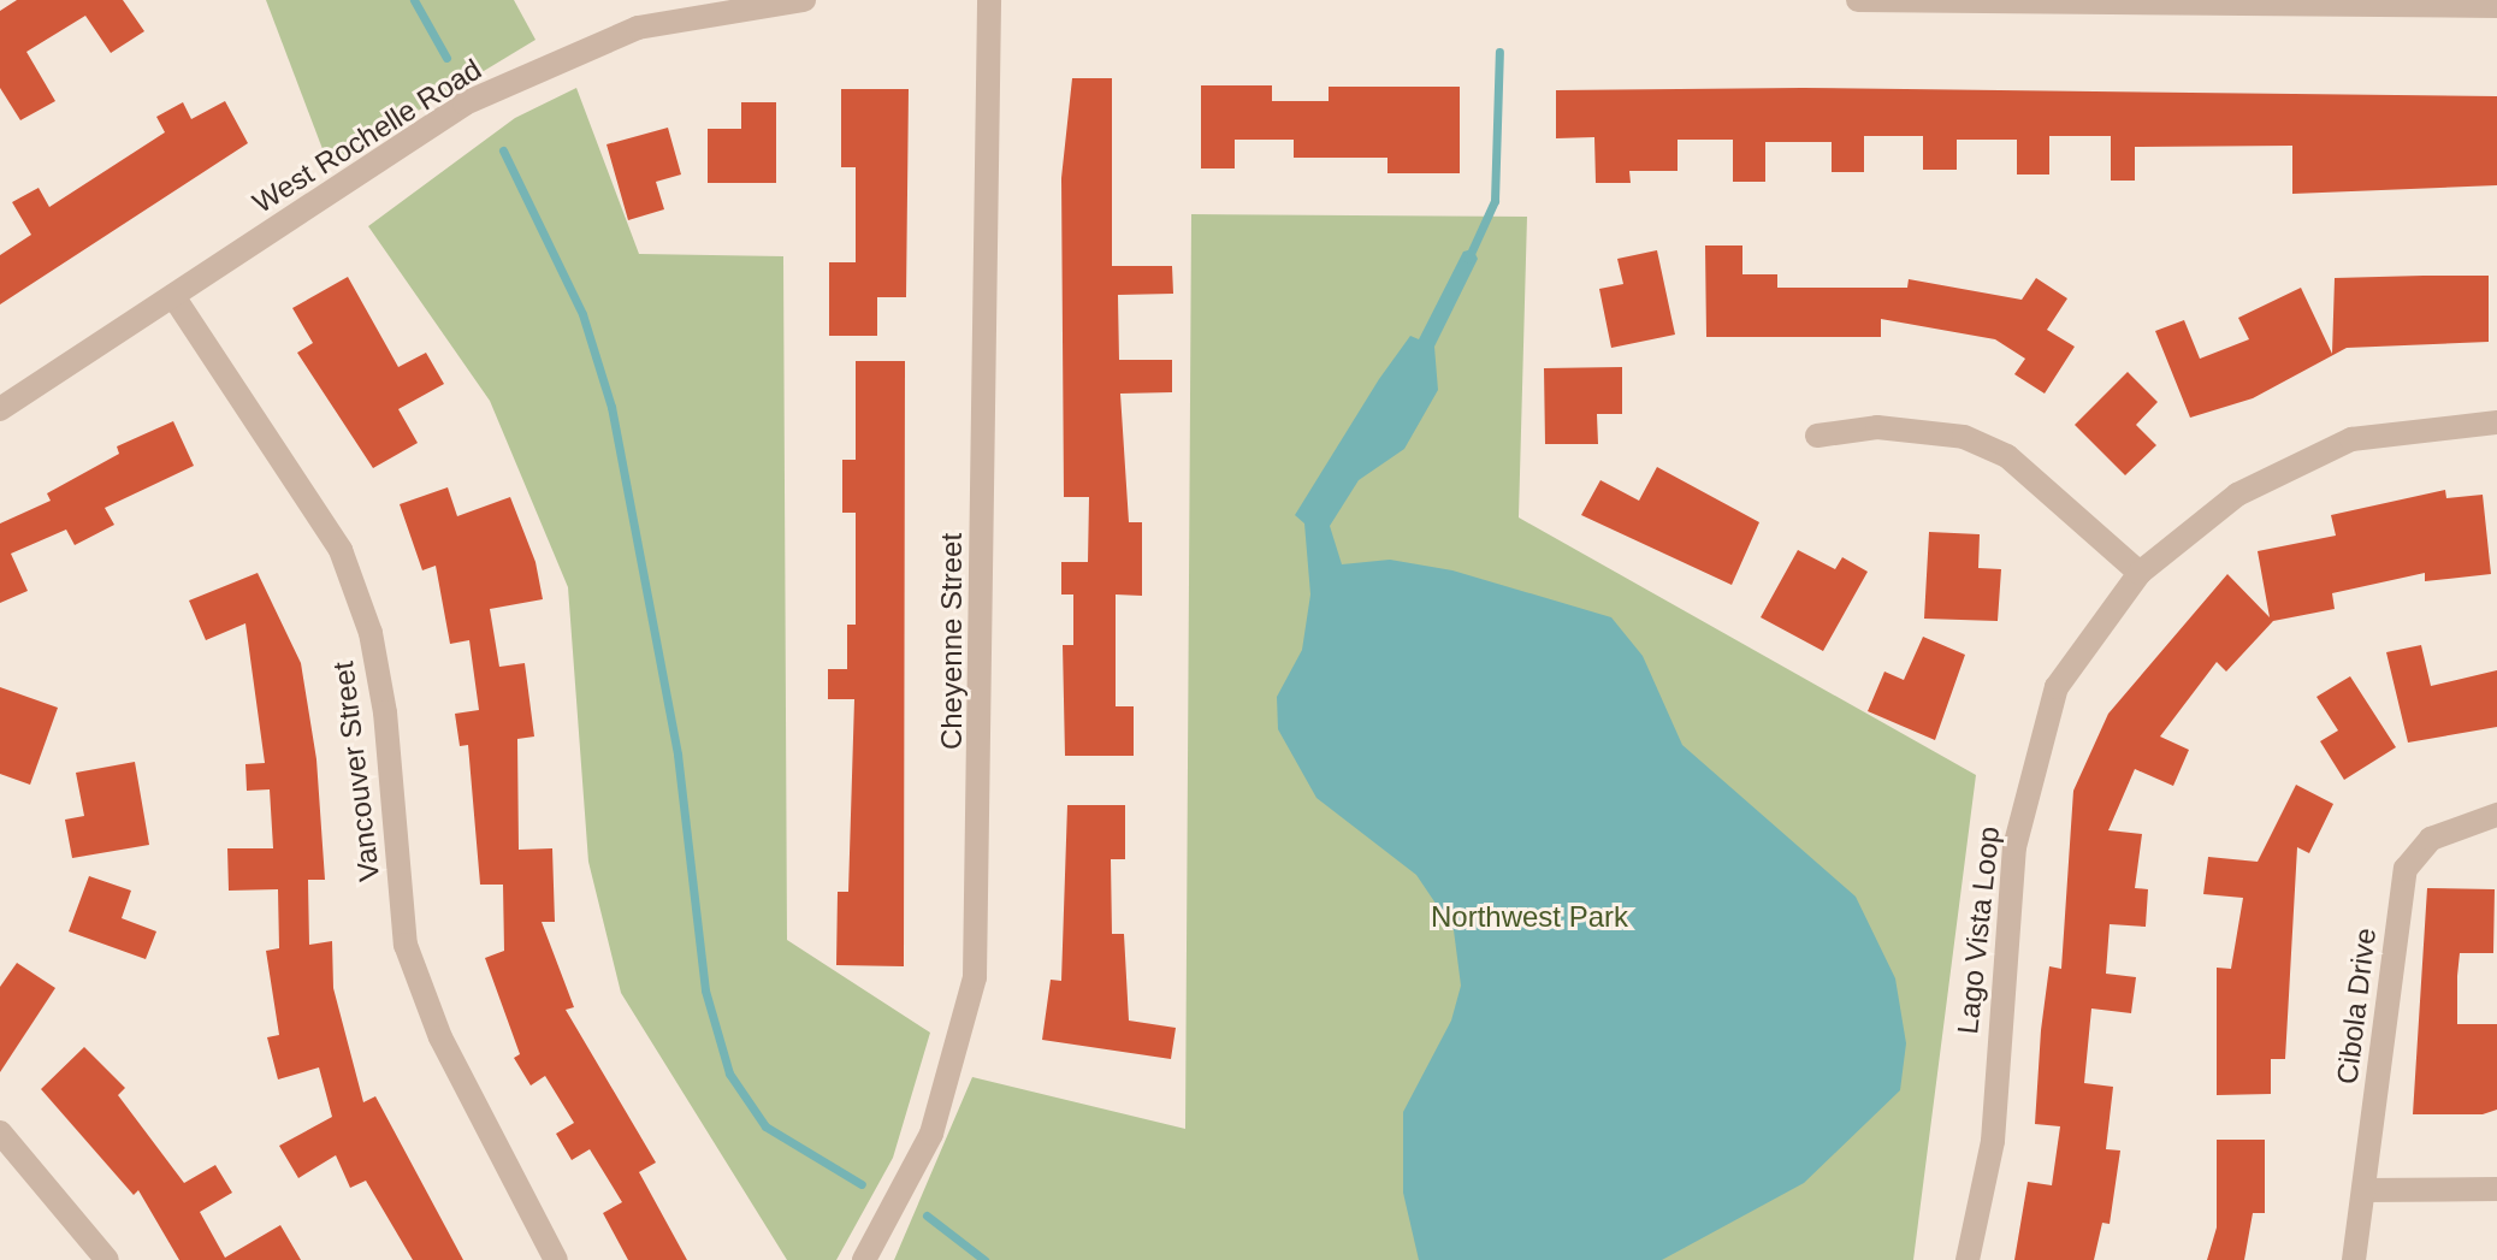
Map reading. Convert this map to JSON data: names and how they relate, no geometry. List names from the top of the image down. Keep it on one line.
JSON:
{"streets":{"street":["West Rochelle Road","Cheyenne Street","Vancouver Street","Lago Vista Loop","Cibola Drive"]},"crossings":[["West Rochelle Road","Vancouver Street"]],"parks":["Northwest Park"]}
